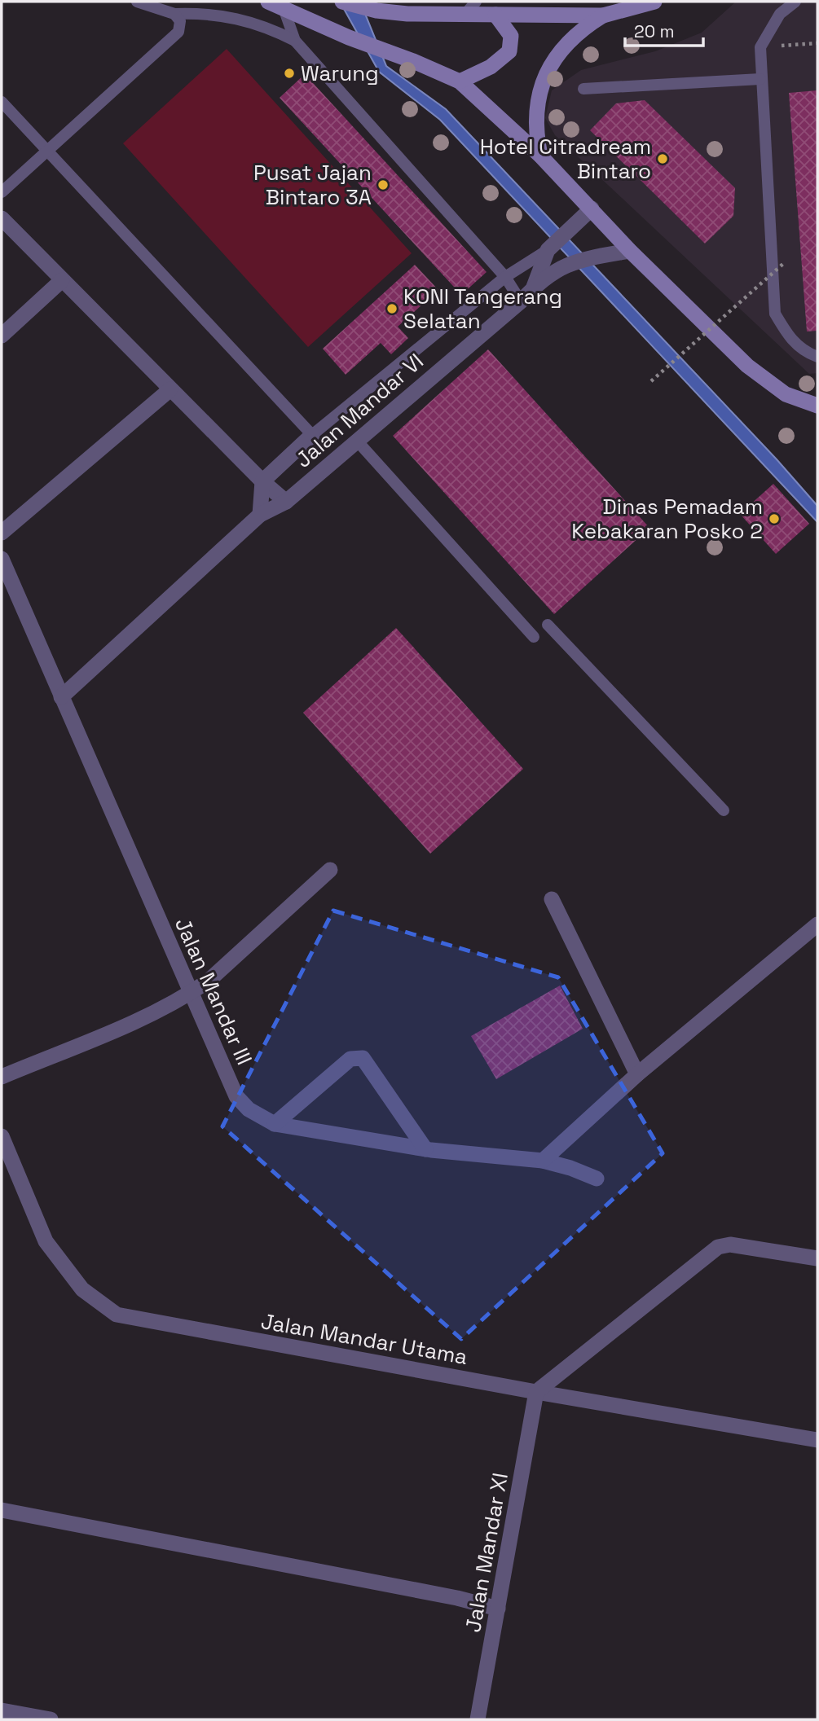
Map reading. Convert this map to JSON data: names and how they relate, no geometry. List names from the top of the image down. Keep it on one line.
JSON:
{"streets":{"street":["Jalan Mandar VI","Jalan Mandar III","Jalan Mandar Utama","Jalan Mandar XI"]},"crossings":[["Jalan Mandar VI","Jalan Mandar III"],["Jalan Mandar Utama","Jalan Mandar XI"]],"places":["Warung","Hotel Citradream Bintaro","Pusat Jajan Bintaro 3A","KONI Tangerang Selatan","Dinas Pemadam Kebakaran Posko 2"],"scale_bar":"20 m"}
